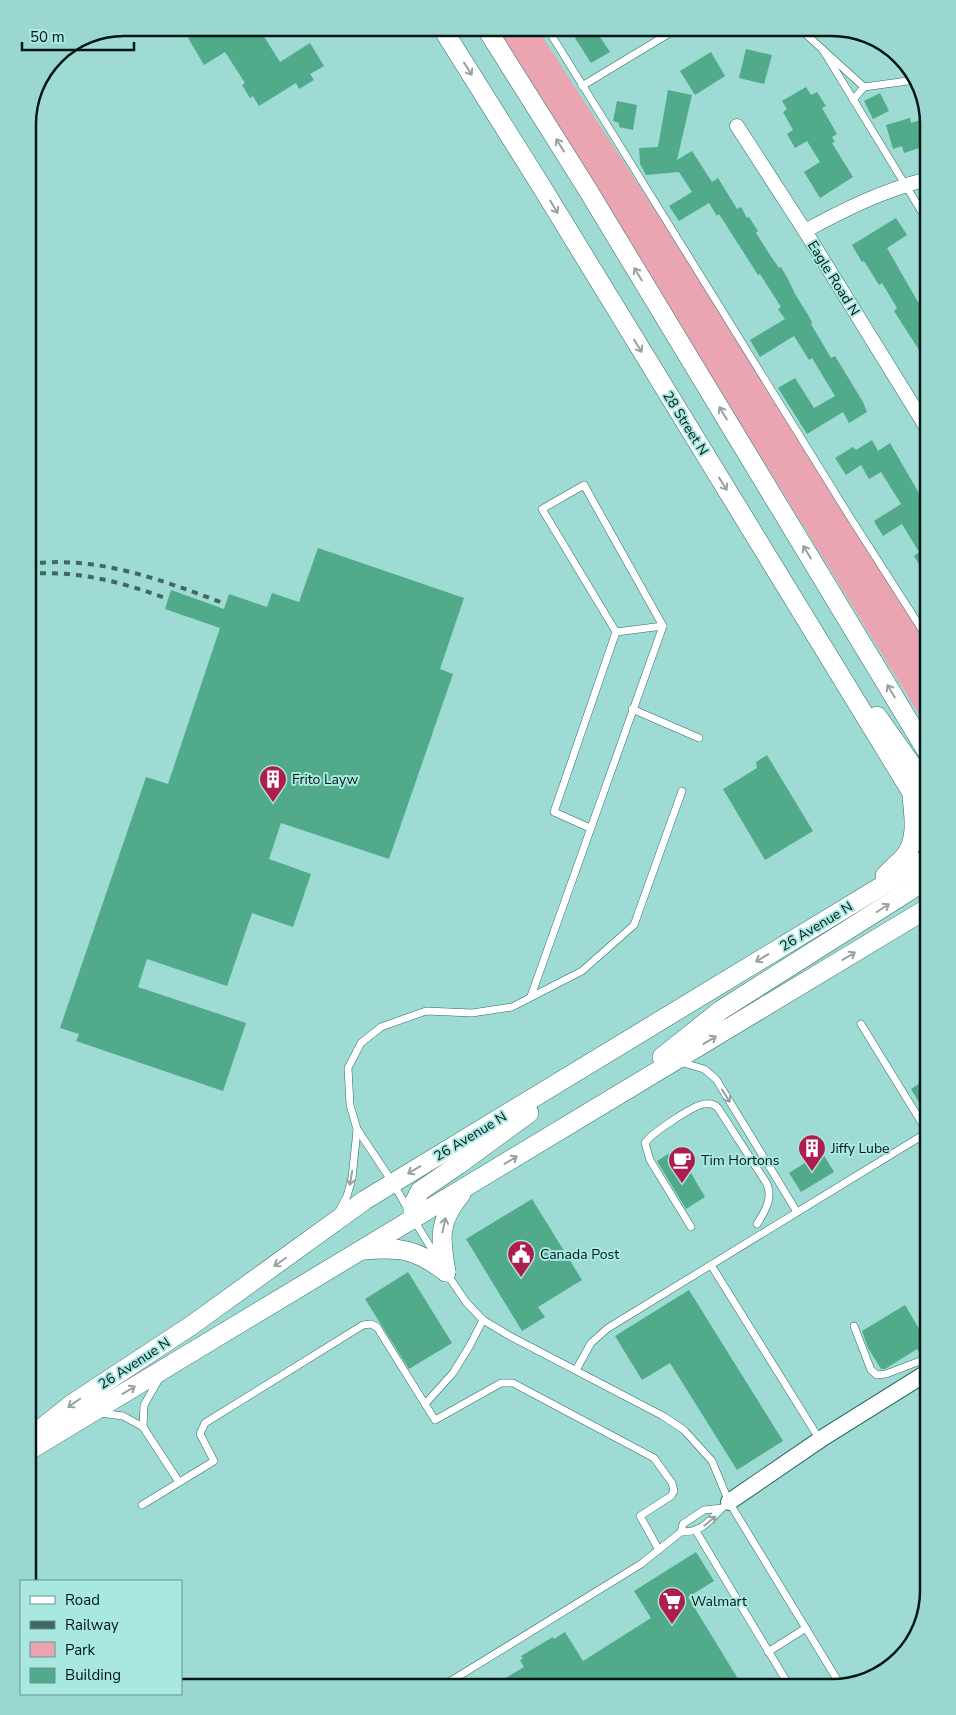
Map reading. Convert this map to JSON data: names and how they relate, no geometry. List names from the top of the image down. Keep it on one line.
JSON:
{"streets":{"main road":["28 Street N","26 Avenue N"],"street":["Eagle Road N"]},"places":{"building":["Frito Layw","Jiffy Lube"],"cafe":["Tim Hortons"],"public building":["Canada Post"],"supermarket":["Walmart"]},"legend":["Road","Railway","Park","Building"],"scale_bar":"50 m"}
